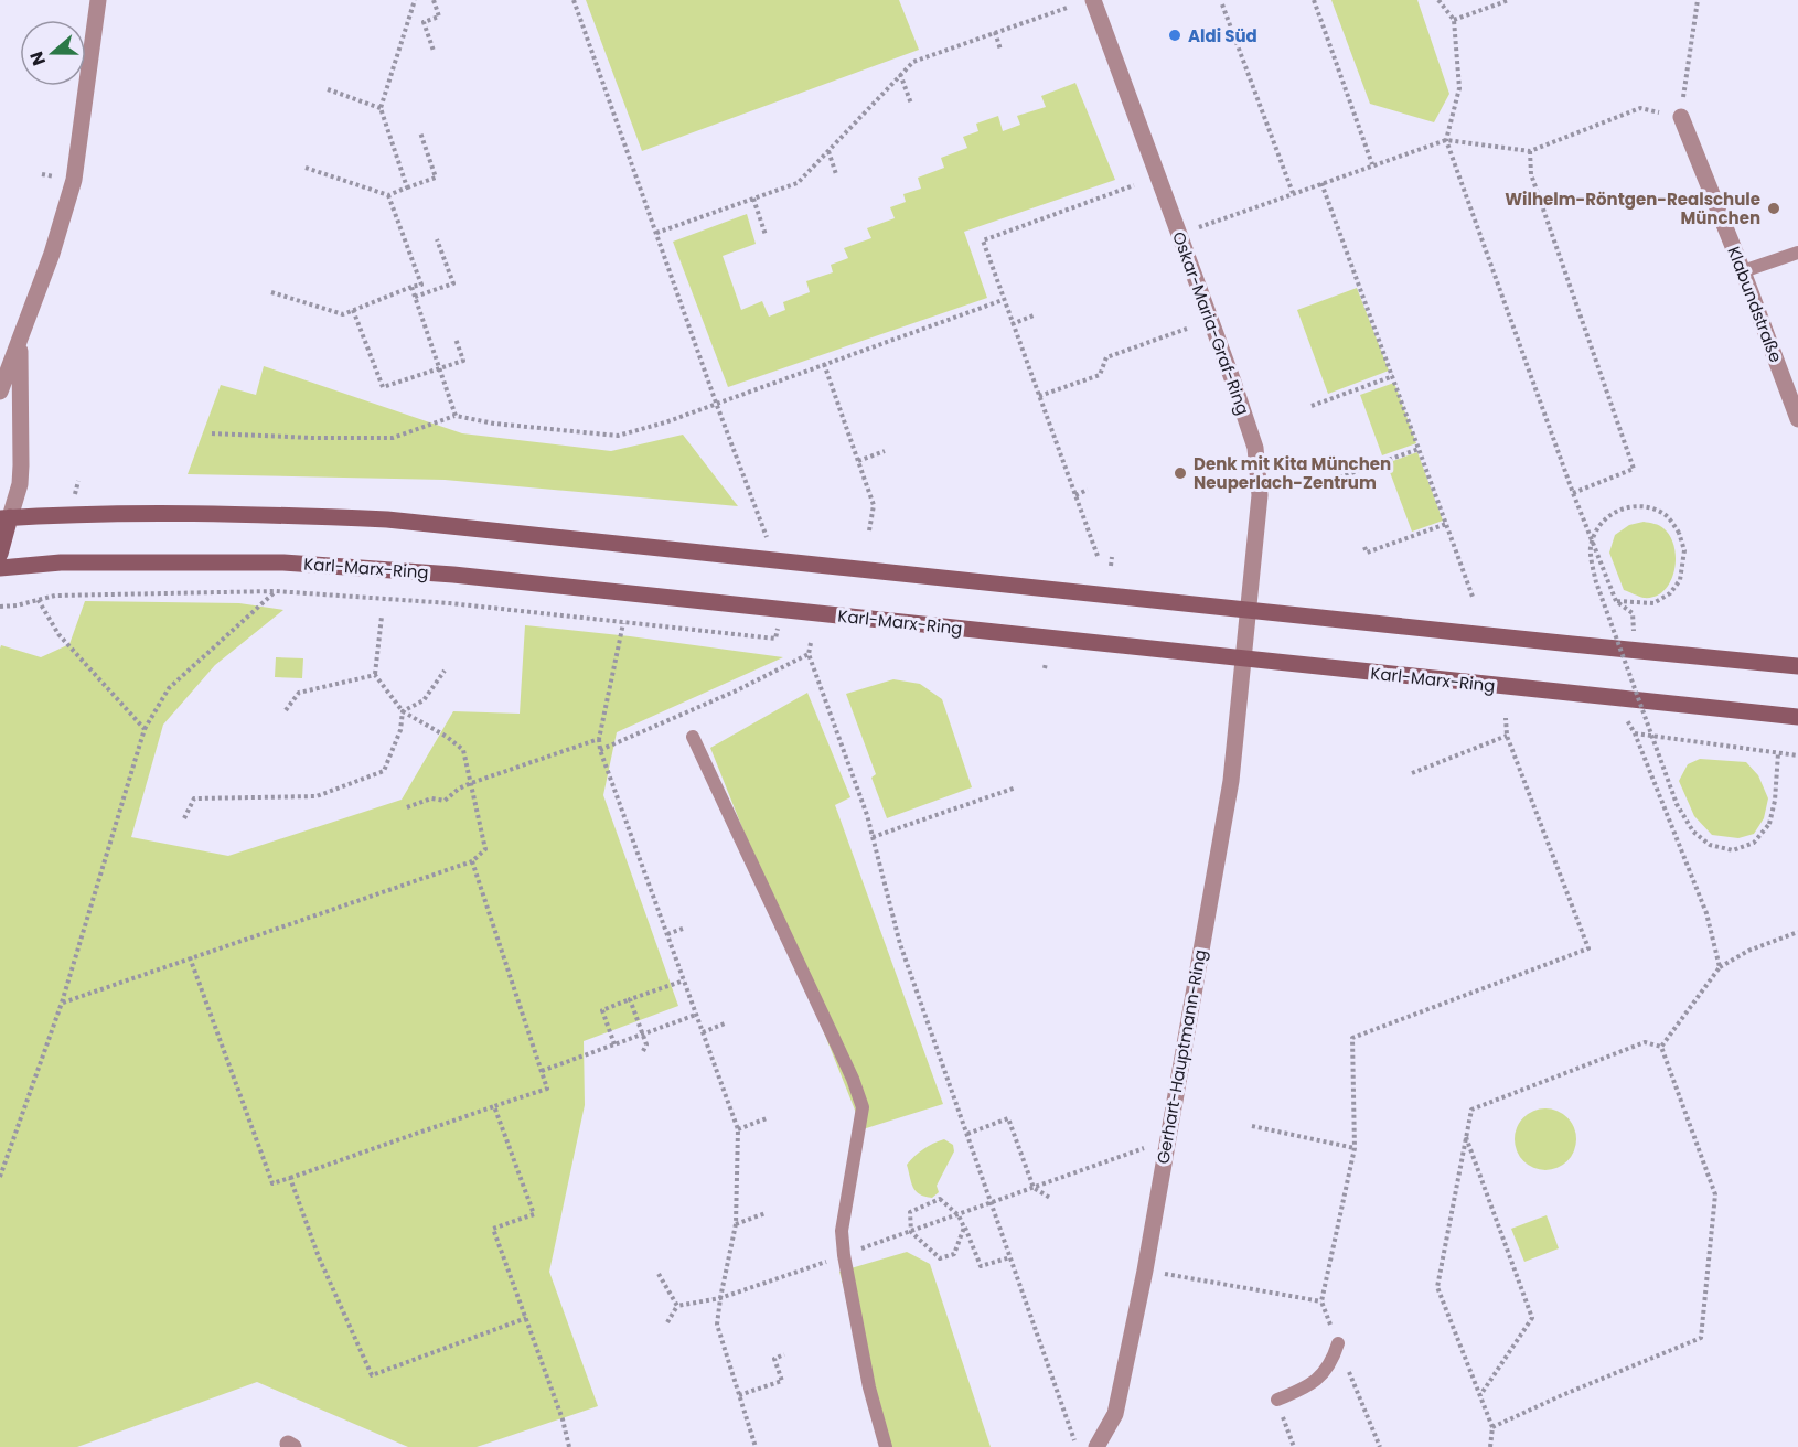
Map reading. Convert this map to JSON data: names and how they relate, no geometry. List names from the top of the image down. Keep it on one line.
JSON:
{"streets":{"main road":["Karl-Marx-Ring"],"street":["Klabundstraße","Oskar-Maria-Graf-Ring","Gerhart-Hauptmann-Ring"]},"crossings":[["Oskar-Maria-Graf-Ring","Karl-Marx-Ring"],["Oskar-Maria-Graf-Ring","Gerhart-Hauptmann-Ring"],["Karl-Marx-Ring","Gerhart-Hauptmann-Ring"]],"places":["Aldi Süd","Wilhelm-Röntgen-Realschule München","Denk mit Kita München Neuperlach-Zentrum"],"north":"left"}
